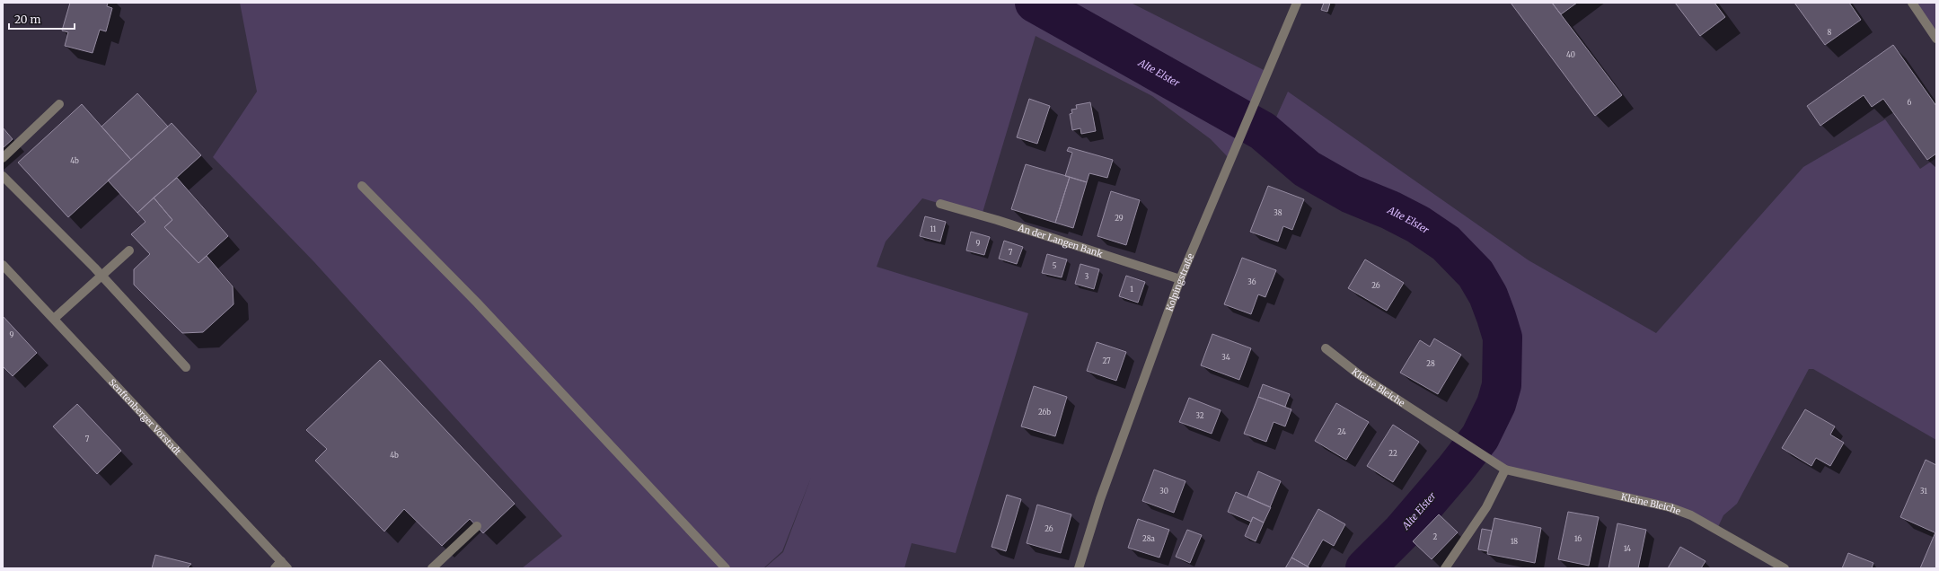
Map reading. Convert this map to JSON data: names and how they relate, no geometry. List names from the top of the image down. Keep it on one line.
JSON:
{"streets":{"street":["An der Langen Bank","Kolpingstraße","Kleine Bleiche","Senftenberger Vorstadt"]},"crossings":[["An der Langen Bank","Kolpingstraße"]],"water":["Alte Elster"],"house_numbers":["8","40","6","4b","38","29","11","9","7","5","3","36","26","1","9","34","27","28","26b","32","24","7","22","4b","30","31","26","2","28a","16","18","14"],"scale_bar":"20 m"}
